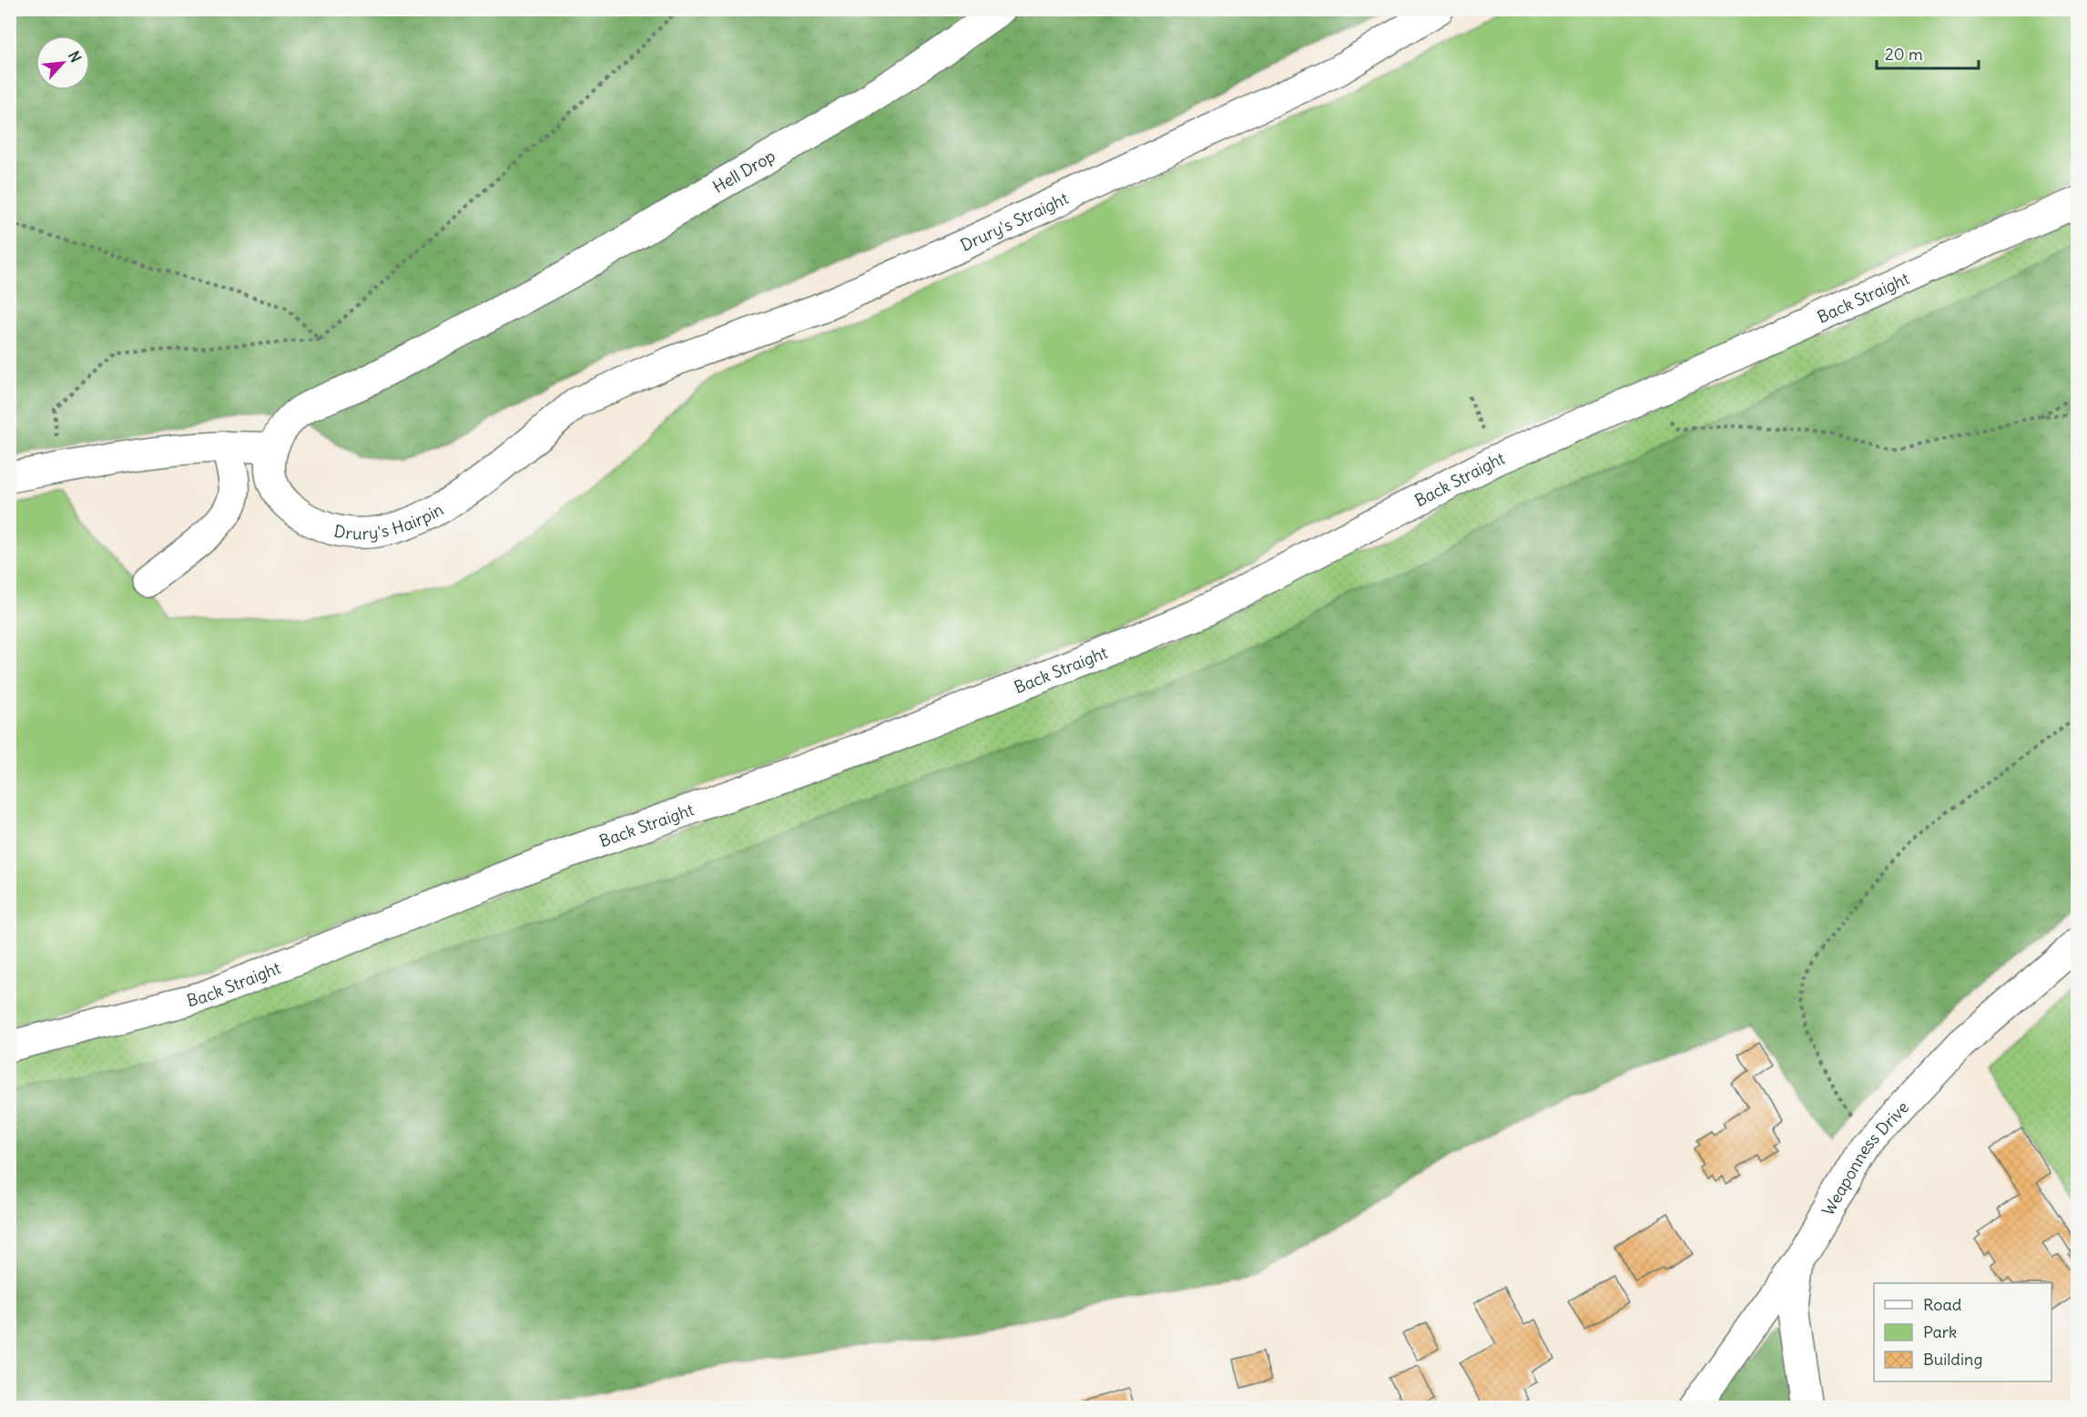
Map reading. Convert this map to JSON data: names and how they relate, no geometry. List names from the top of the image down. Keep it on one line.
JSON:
{"streets":{"street":["Hell Drop","Drury's Straight","Back Straight","Drury's Hairpin","Weaponness Drive"]},"crossings":[["Hell Drop","Drury's Hairpin"],["Drury's Straight","Drury's Hairpin"]],"legend":["Road","Park","Building"],"scale_bar":"20 m","north":"top right"}
